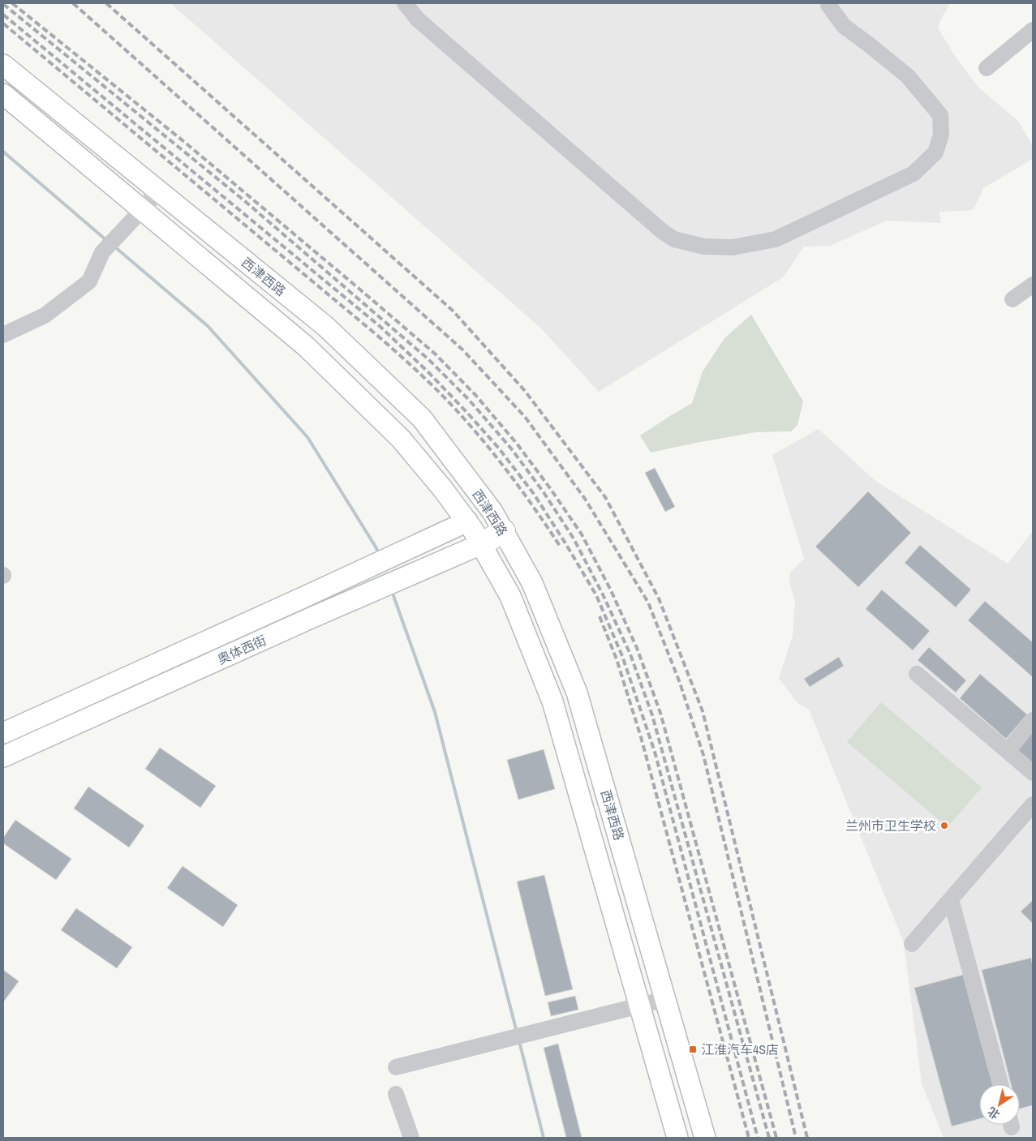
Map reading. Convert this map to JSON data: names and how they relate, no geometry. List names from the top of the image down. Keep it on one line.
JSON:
{"streets":{"main road":["西津西路","奥体西街"]},"crossings":[["西津西路","奥体西街"]],"places":{"other":["兰州市卫生学校"],"transit":["江淮汽车4S店"]},"north":"bottom left"}
